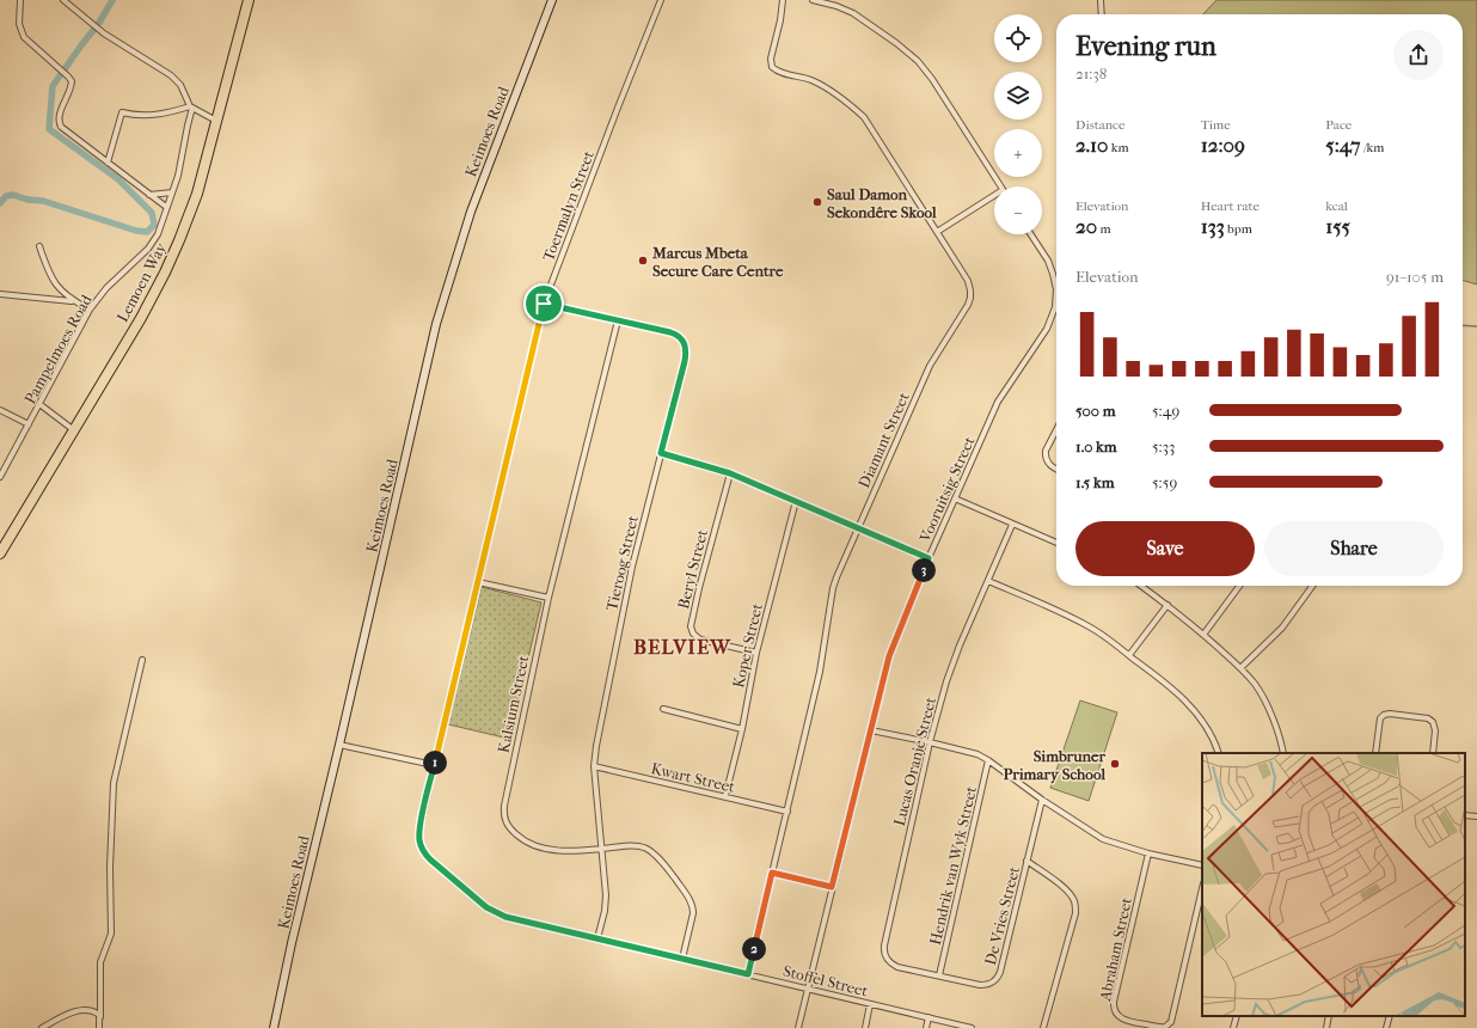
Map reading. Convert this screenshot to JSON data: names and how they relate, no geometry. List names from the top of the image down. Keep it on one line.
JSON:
{"streets":{"highway":["Lemoen Way"],"street":["Keimoes Road","Toermalyn Street","Pampelmoes Road","Diamant Street","Vooruitsig Street","Tieroog Street","Beryl Street","Koper Street","Kalsium Street","Lucas Oranje Street","Kwart Street","Hendrik van Wyk Street","De Vries Street","Abraham Street","Stoffel Street"]},"crossings":[["Toermalyn Street","Tieroog Street"],["Toermalyn Street","Stoffel Street"],["Diamant Street","Kwart Street"],["Diamant Street","Stoffel Street"],["Vooruitsig Street","Stoffel Street"],["Tieroog Street","Kalsium Street"],["Tieroog Street","Kwart Street"],["Tieroog Street","Stoffel Street"],["Beryl Street","Koper Street"],["Koper Street","Kwart Street"],["Kalsium Street","Stoffel Street"],["Lucas Oranje Street","Hendrik van Wyk Street"],["Lucas Oranje Street","De Vries Street"],["Hendrik van Wyk Street","De Vries Street"]],"districts":["BELVIEW"],"places":["Saul Damon Sekondêre Skool","Marcus Mbeta Secure Care Centre","Simbruner Primary School"],"page":{"map_buttons":["+","−"],"heading":["Evening run","21:38"],"stats":[["Distance","2.10 km"],["Time","12:09"],["Pace","5:47 /km"],["Elevation","20 m"],["Heart rate","133 bpm"],["kcal","155"]],"chart":["Elevation","91–105 m"],"list":[{"name":"500 m","note":"5:49"},{"name":"1.0 km","note":"5:33"},{"name":"1.5 km","note":"5:59"}],"buttons":["Save","Share"],"pins":["3","1","2"]}}
